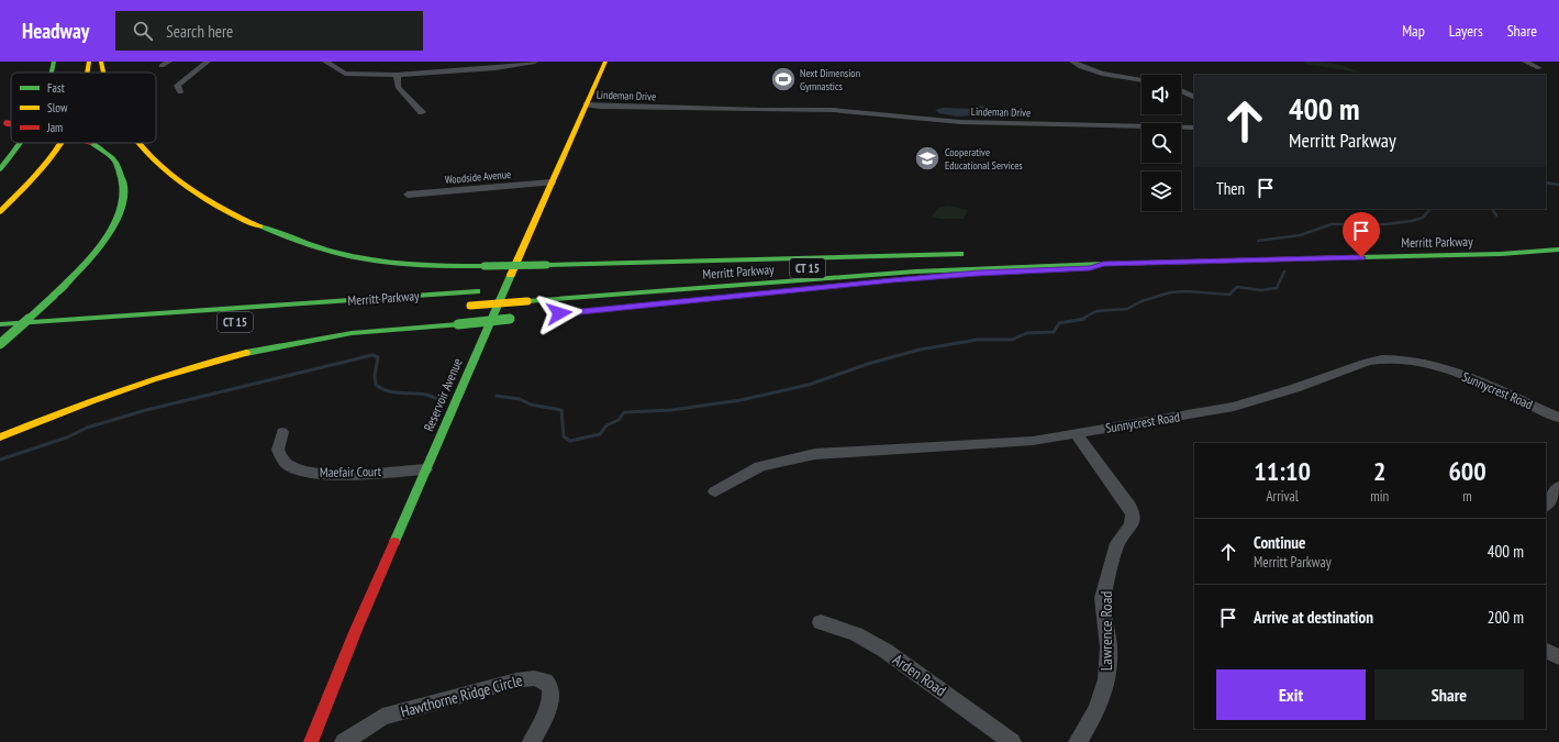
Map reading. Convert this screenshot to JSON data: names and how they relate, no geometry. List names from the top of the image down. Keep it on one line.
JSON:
{"streets":{"main road":["Merritt Parkway","CT 15","Reservoir Avenue"],"street":["Lindeman Drive","Woodside Avenue","Sunnycrest Road","Maefair Court","Lawrence Road","Arden Road","Hawthorne Ridge Circle"]},"crossings":[["Lindeman Drive","Reservoir Avenue"],["Woodside Avenue","Reservoir Avenue"],["Sunnycrest Road","Lawrence Road"],["Reservoir Avenue","Maefair Court"]],"places":{"sports":["Next Dimension Gymnastics"],"school or university":["Cooperative Educational Services"]},"legend":["Fast","Slow","Jam"],"page":{"header":"Headway","search":"Search here","nav":["Map","Layers","Share"],"turn":["400 m","Merritt Parkway"],"then":"Then","eta":["11:10","Arrival","2","min","600","m"],"list":[{"name":"Continue","note":"Merritt Parkway","value":"400 m"},{"name":"Arrive at destination","value":"200 m"}],"buttons":["Exit","Share"]}}
